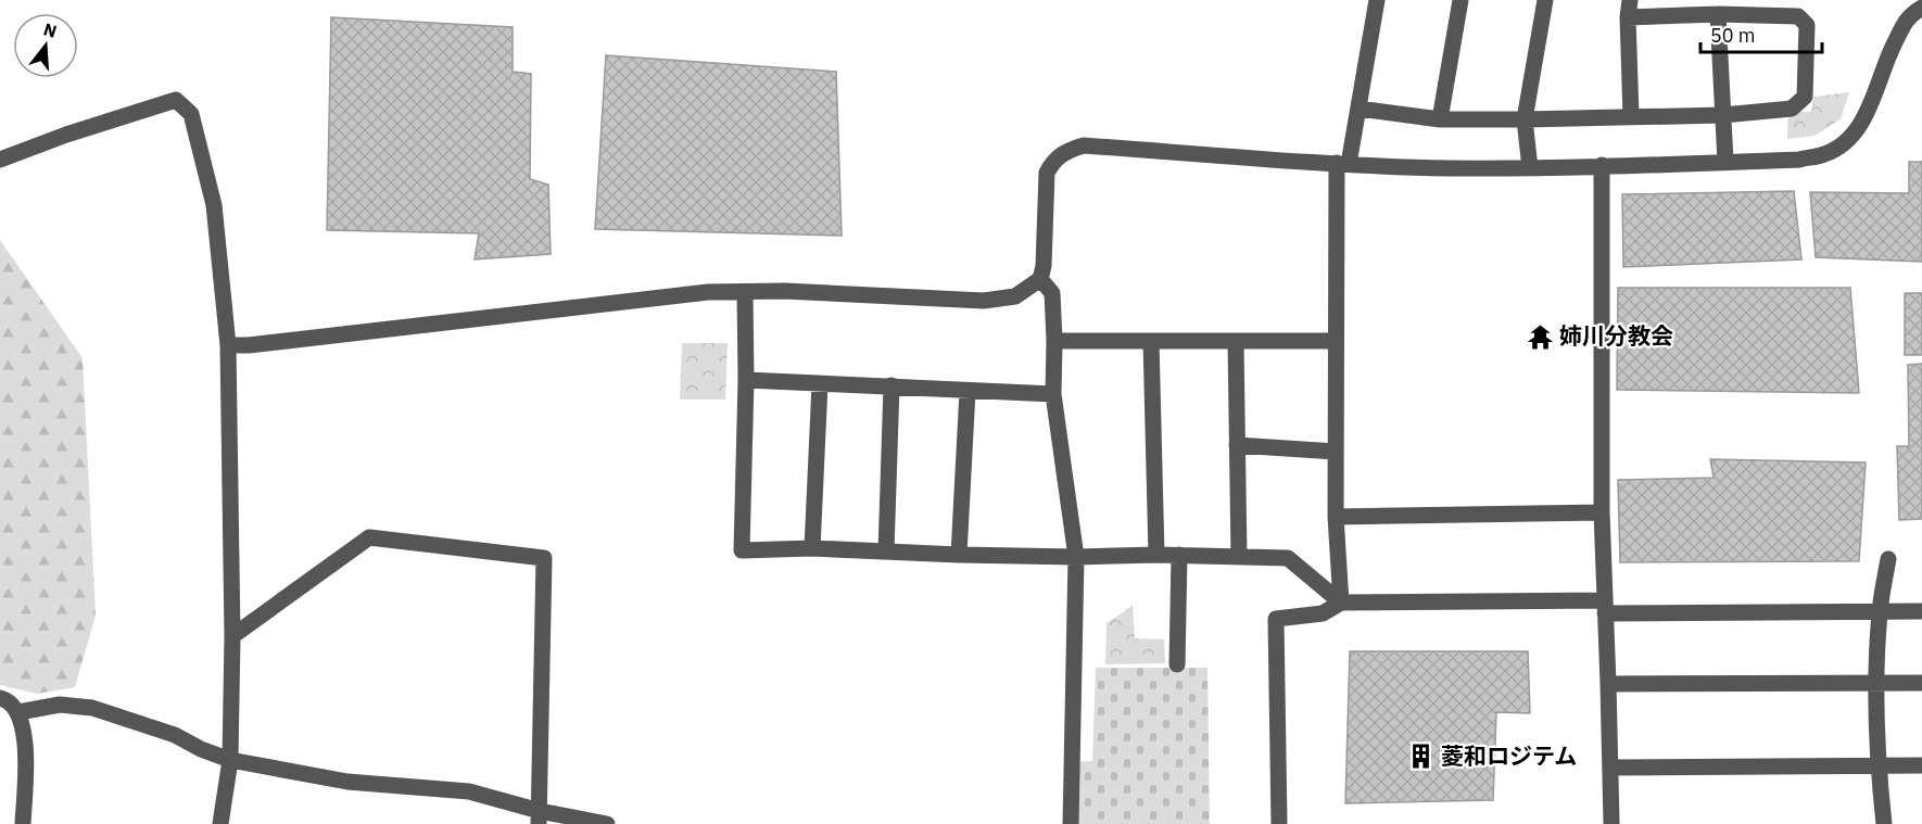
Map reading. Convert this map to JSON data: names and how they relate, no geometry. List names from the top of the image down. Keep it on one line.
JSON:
{"places":{"temple":["姉川分教会"],"building":["菱和ロジテム"]},"scale_bar":"50 m","north":"top"}
